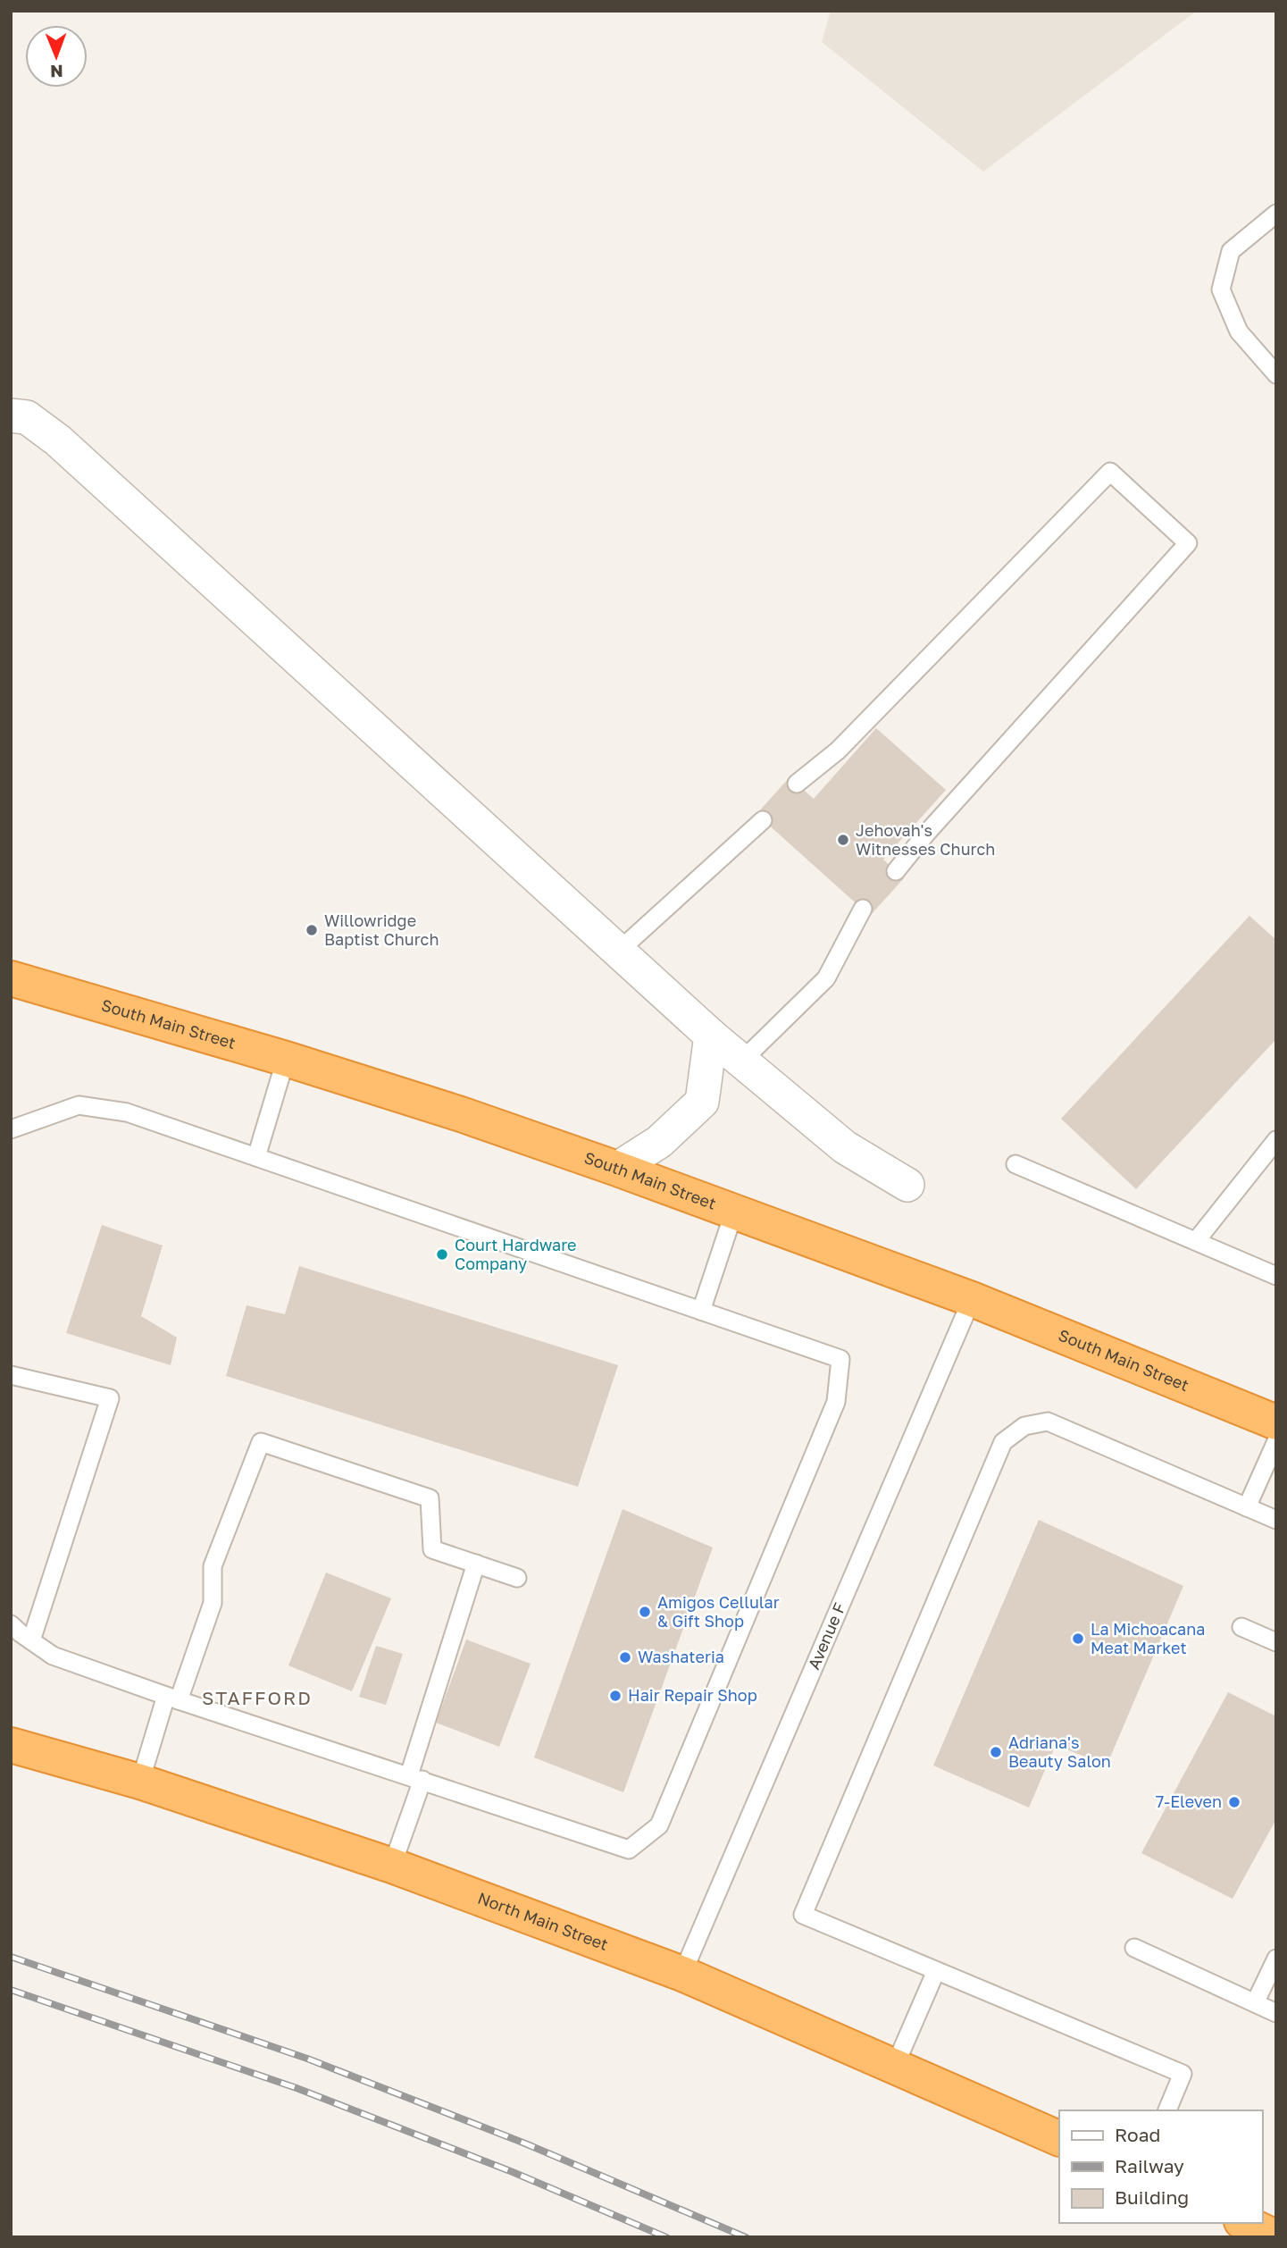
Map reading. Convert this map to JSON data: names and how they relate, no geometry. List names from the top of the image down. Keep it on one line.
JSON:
{"streets":{"highway":["South Main Street","North Main Street"],"lane":["Avenue F"]},"crossings":[["South Main Street","Avenue F"],["Avenue F","North Main Street"]],"districts":["STAFFORD"],"places":["Jehovah's Witnesses Church","Willowridge Baptist Church","Court Hardware Company","Amigos Cellular & Gift Shop","La Michoacana Meat Market","Washateria","Hair Repair Shop","Adriana's Beauty Salon","7-Eleven"],"legend":["Road","Railway","Building"],"north":"bottom"}
